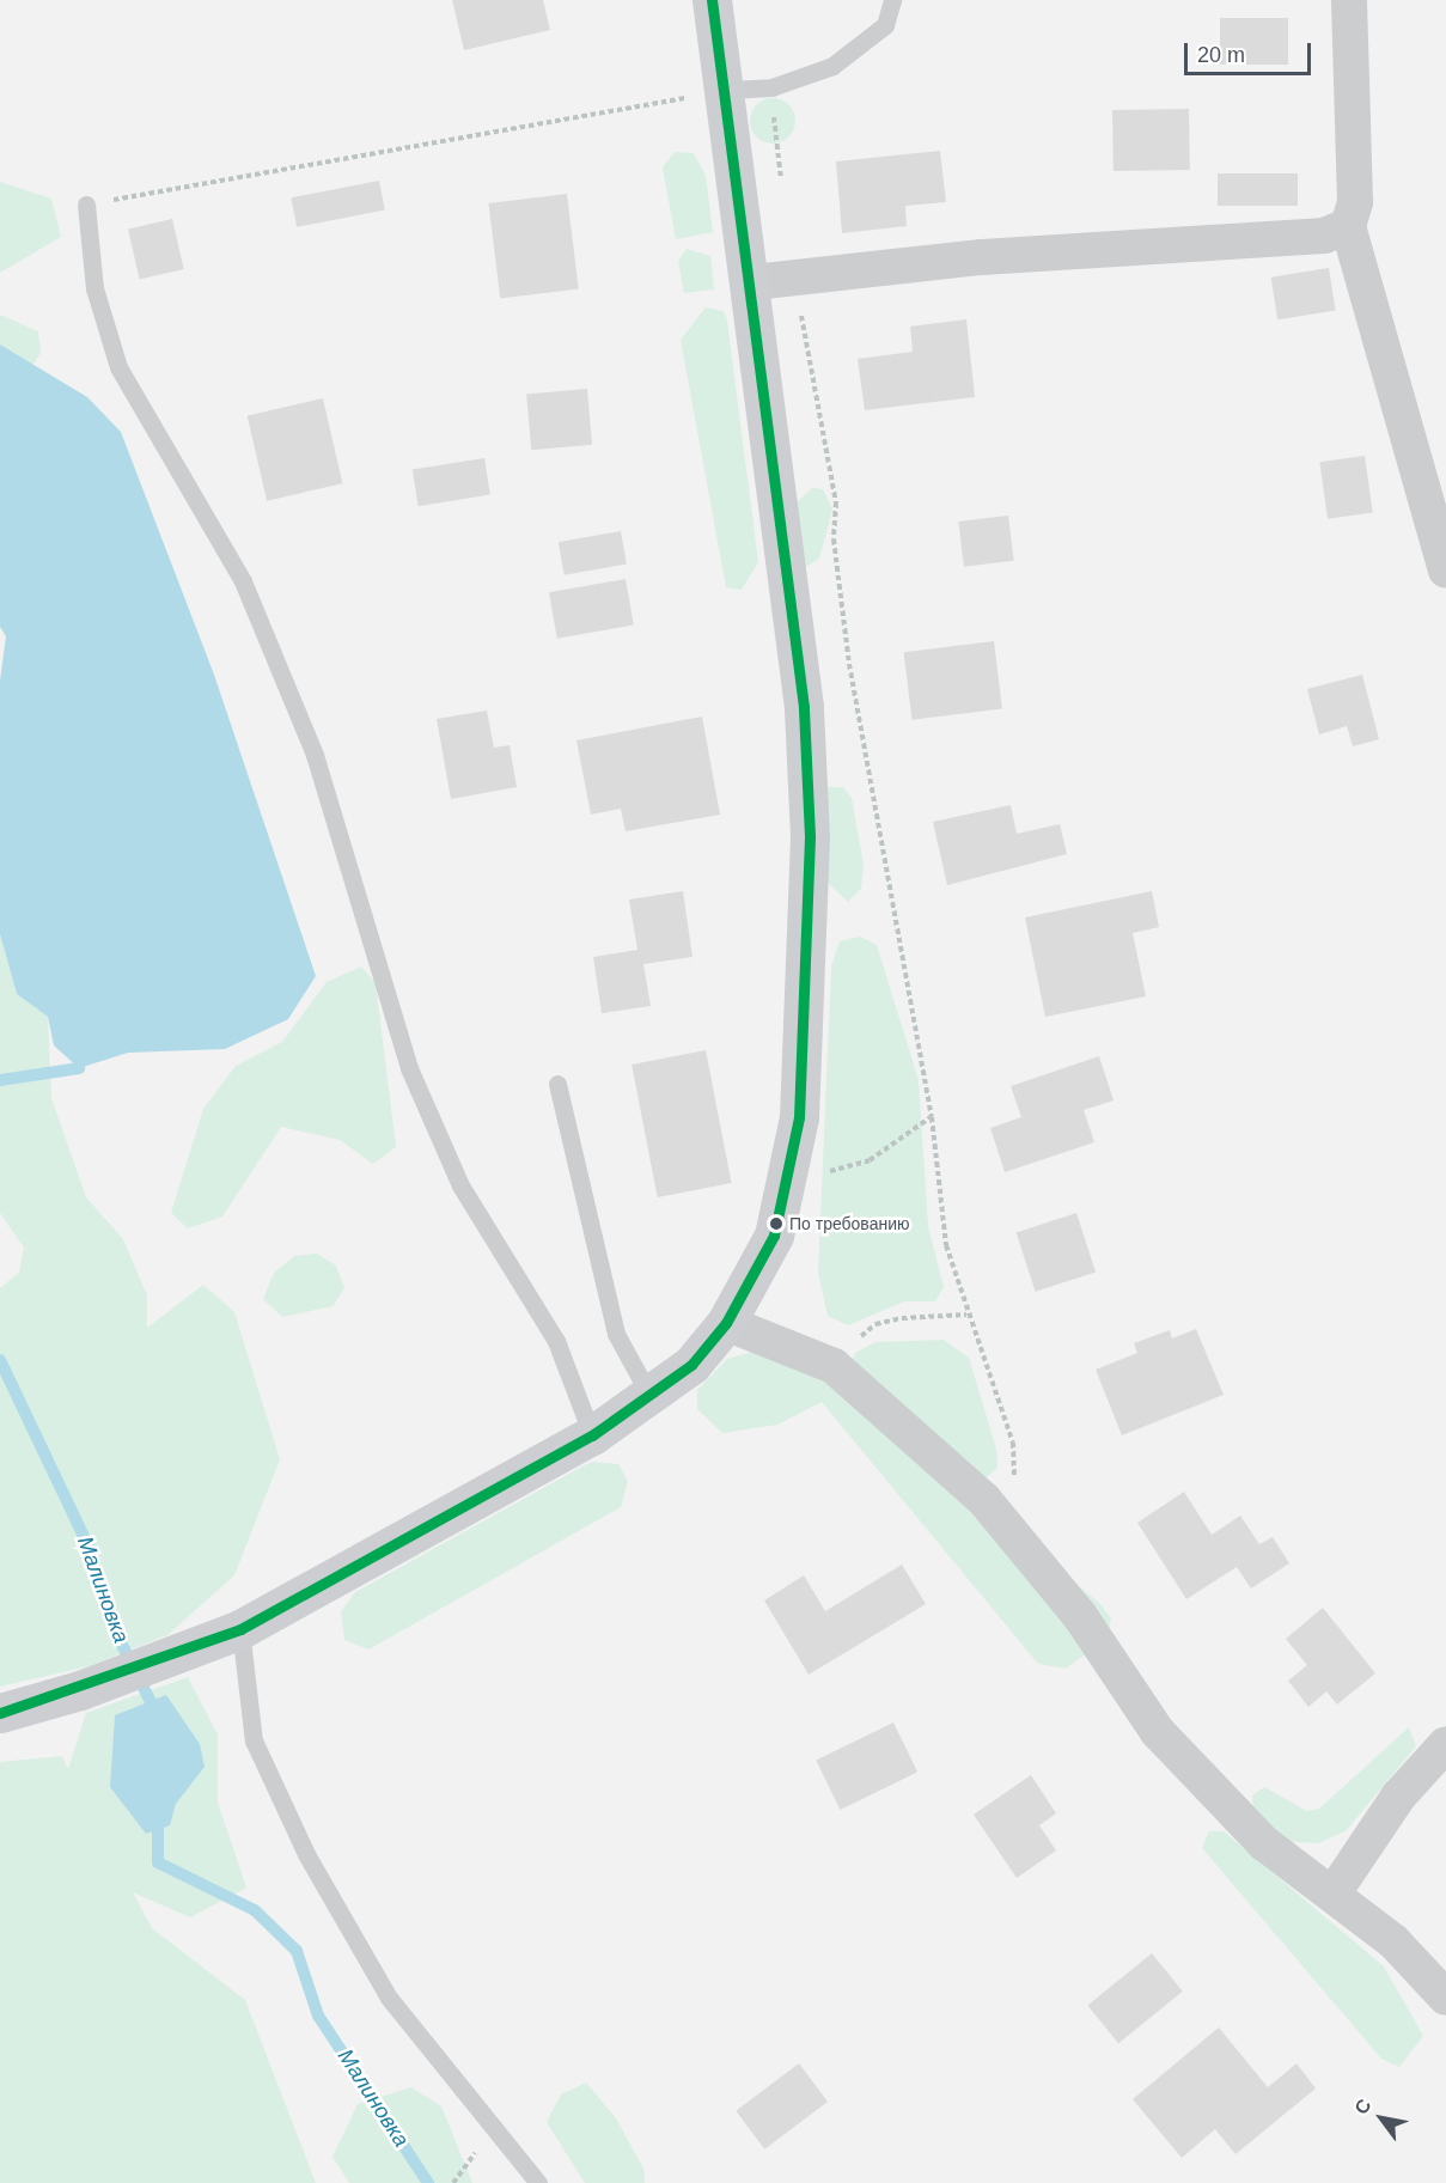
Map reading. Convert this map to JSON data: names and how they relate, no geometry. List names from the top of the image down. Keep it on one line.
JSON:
{"water":["Малиновка"],"places":["По требованию"],"scale_bar":"20 m","north":"top left"}
